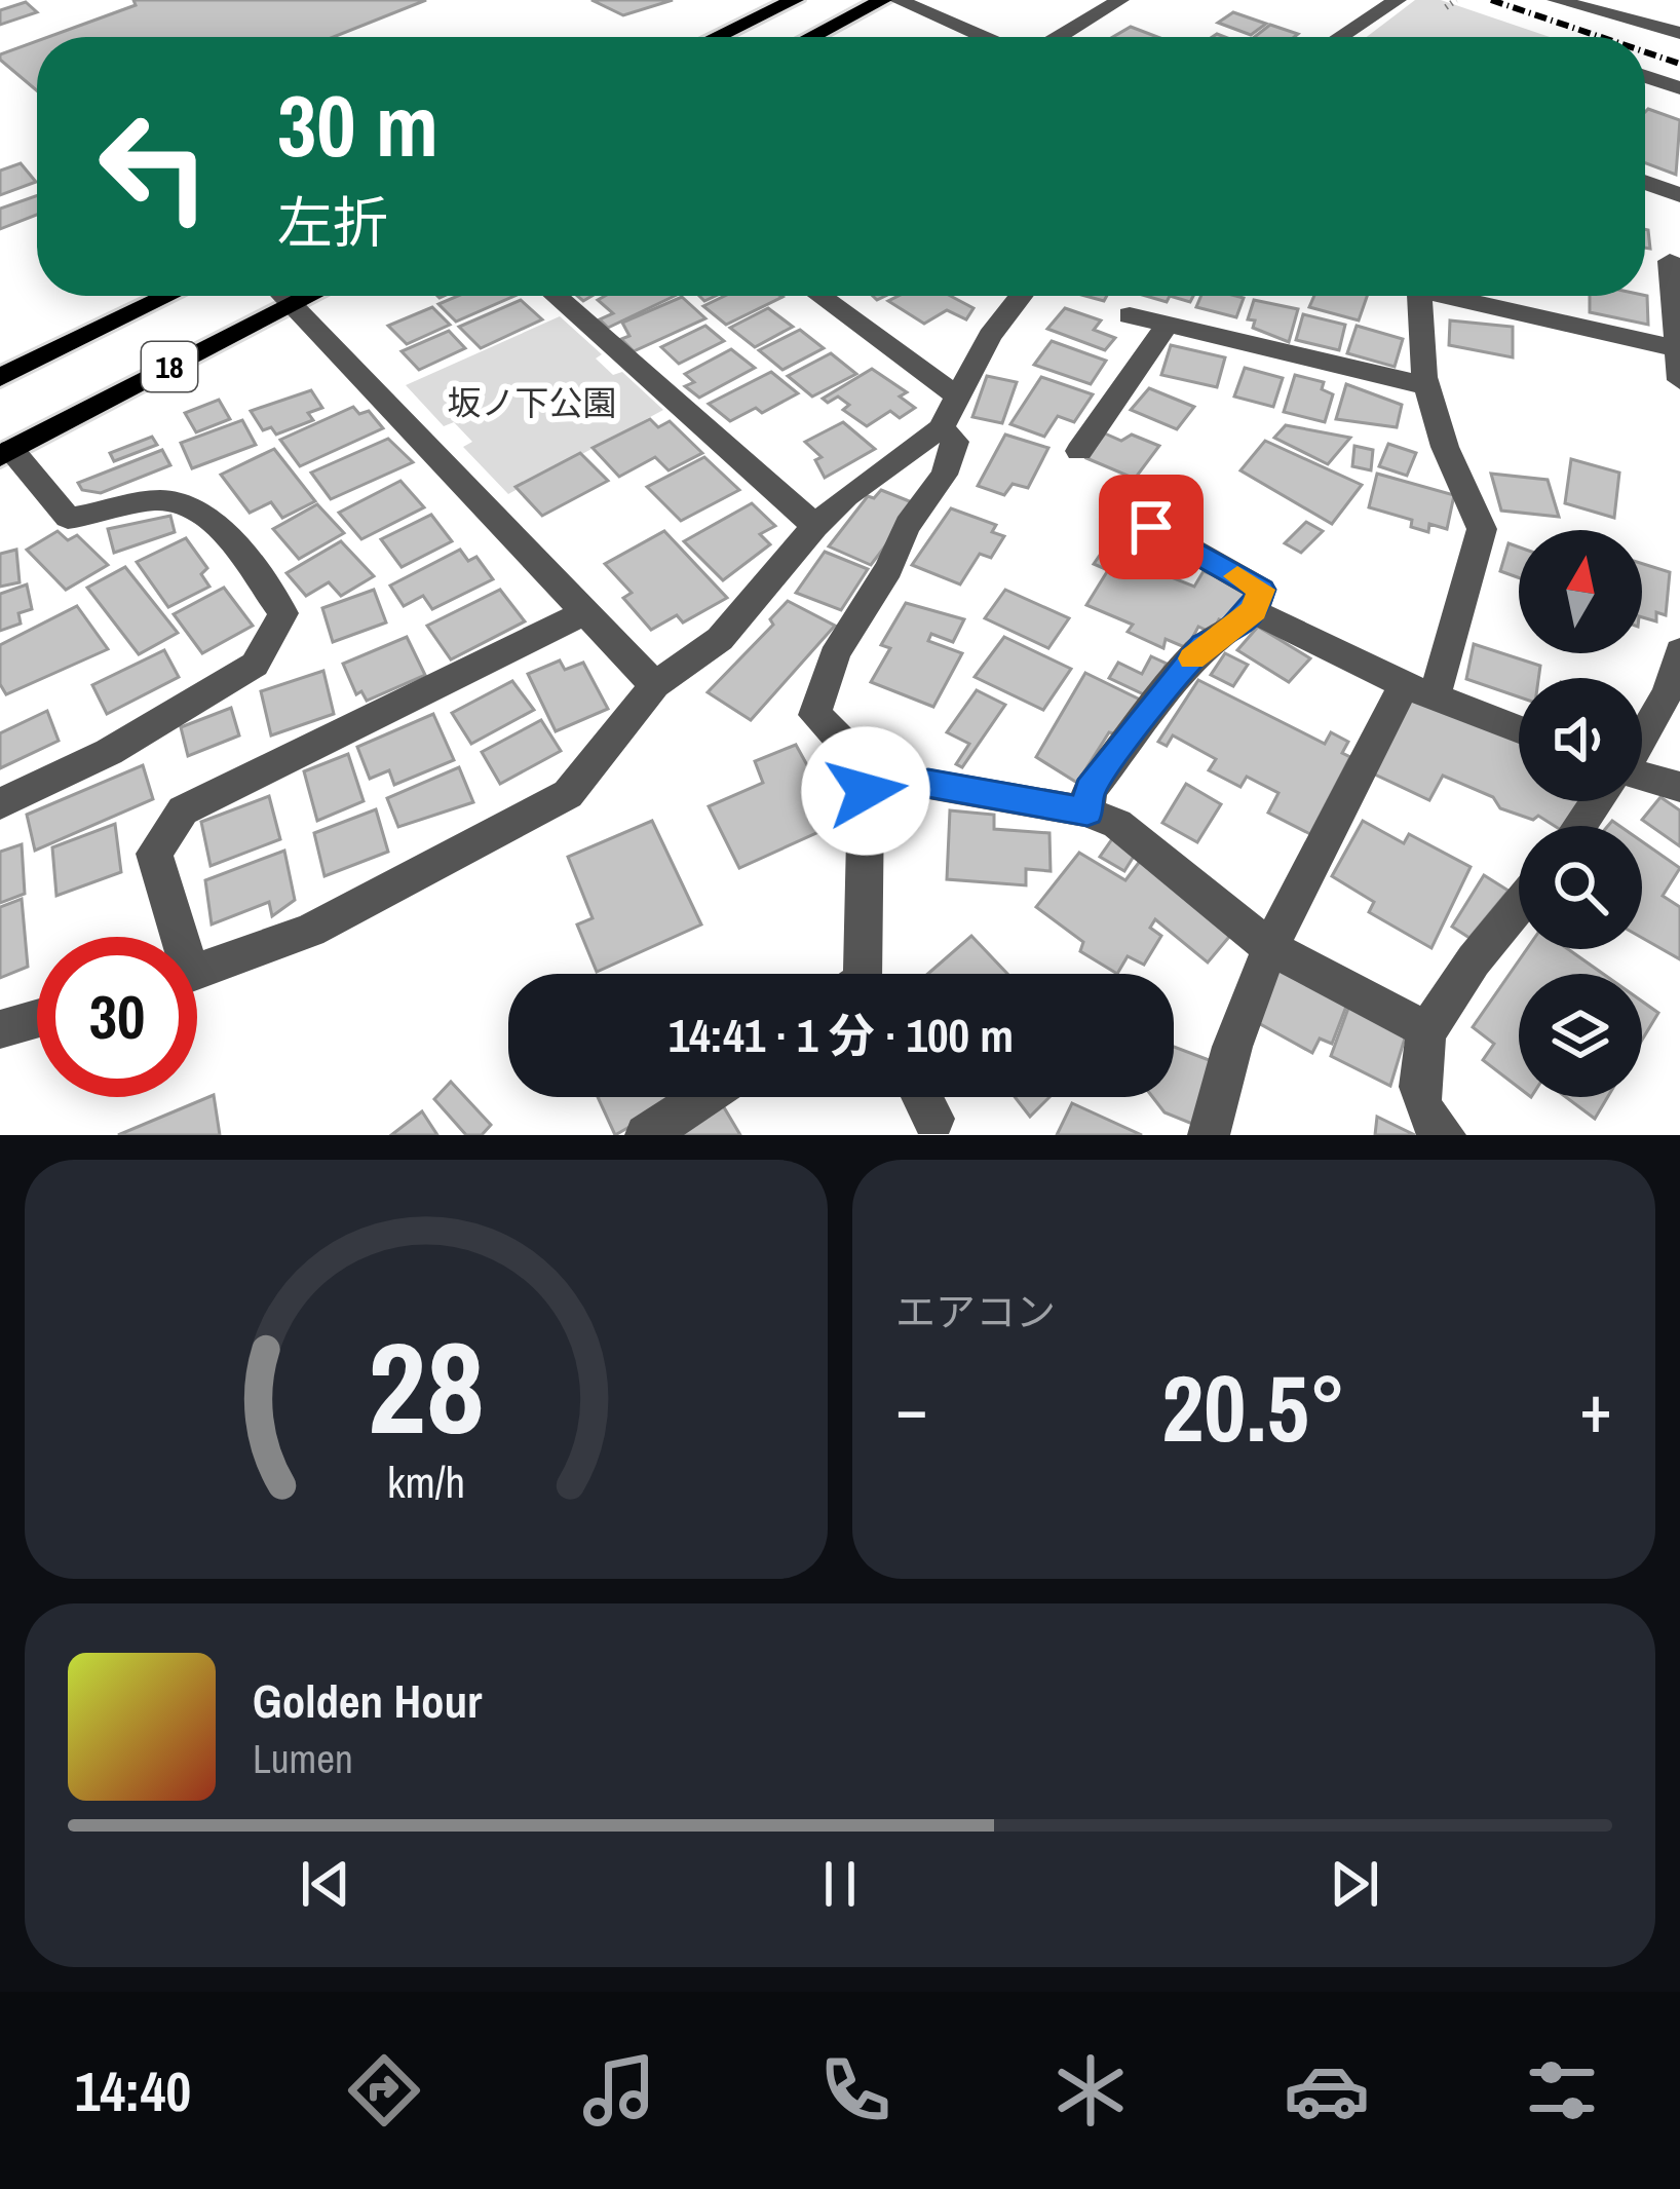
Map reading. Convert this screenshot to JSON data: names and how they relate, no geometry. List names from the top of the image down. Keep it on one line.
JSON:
{"streets":{"main road":["18"]},"parks":["坂ノ下公園"],"north":"top","page":{"turn":["30 m","左折"],"limit":"30","trip":"14:41 · 1 分 · 100 m","tile":"エアコン","heat":["−","20.5°","+"],"song":["Golden Hour","Lumen"],"tabs":"14:40","gauge":["28","km/h"]}}
